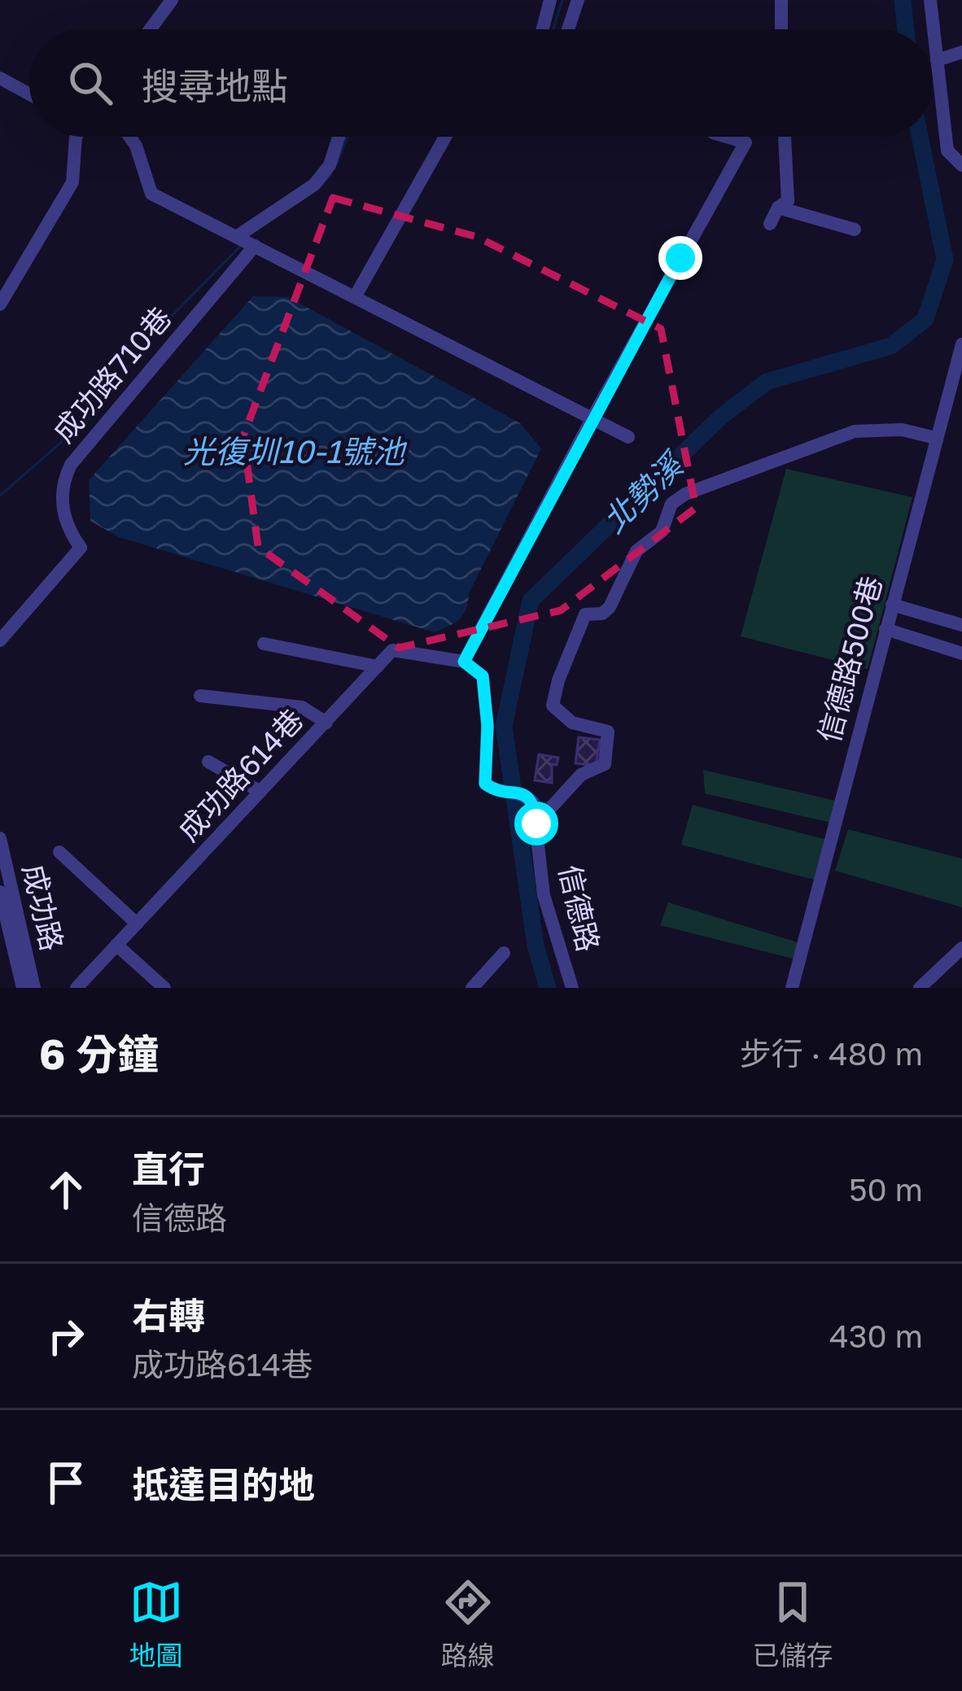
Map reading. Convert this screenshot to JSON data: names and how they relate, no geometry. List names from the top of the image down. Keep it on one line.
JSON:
{"streets":{"street":["成功路710巷","信德路500巷","成功路614巷","成功路","信德路"]},"water":["光復圳10-1號池","北勢溪"],"page":{"search":"搜尋地點","heading":["6 分鐘","步行 · 480 m"],"list":[["直行","信德路","50 m"],["右轉","成功路614巷","430 m"],"抵達目的地"],"nav":["地圖","路線","已儲存"]}}
